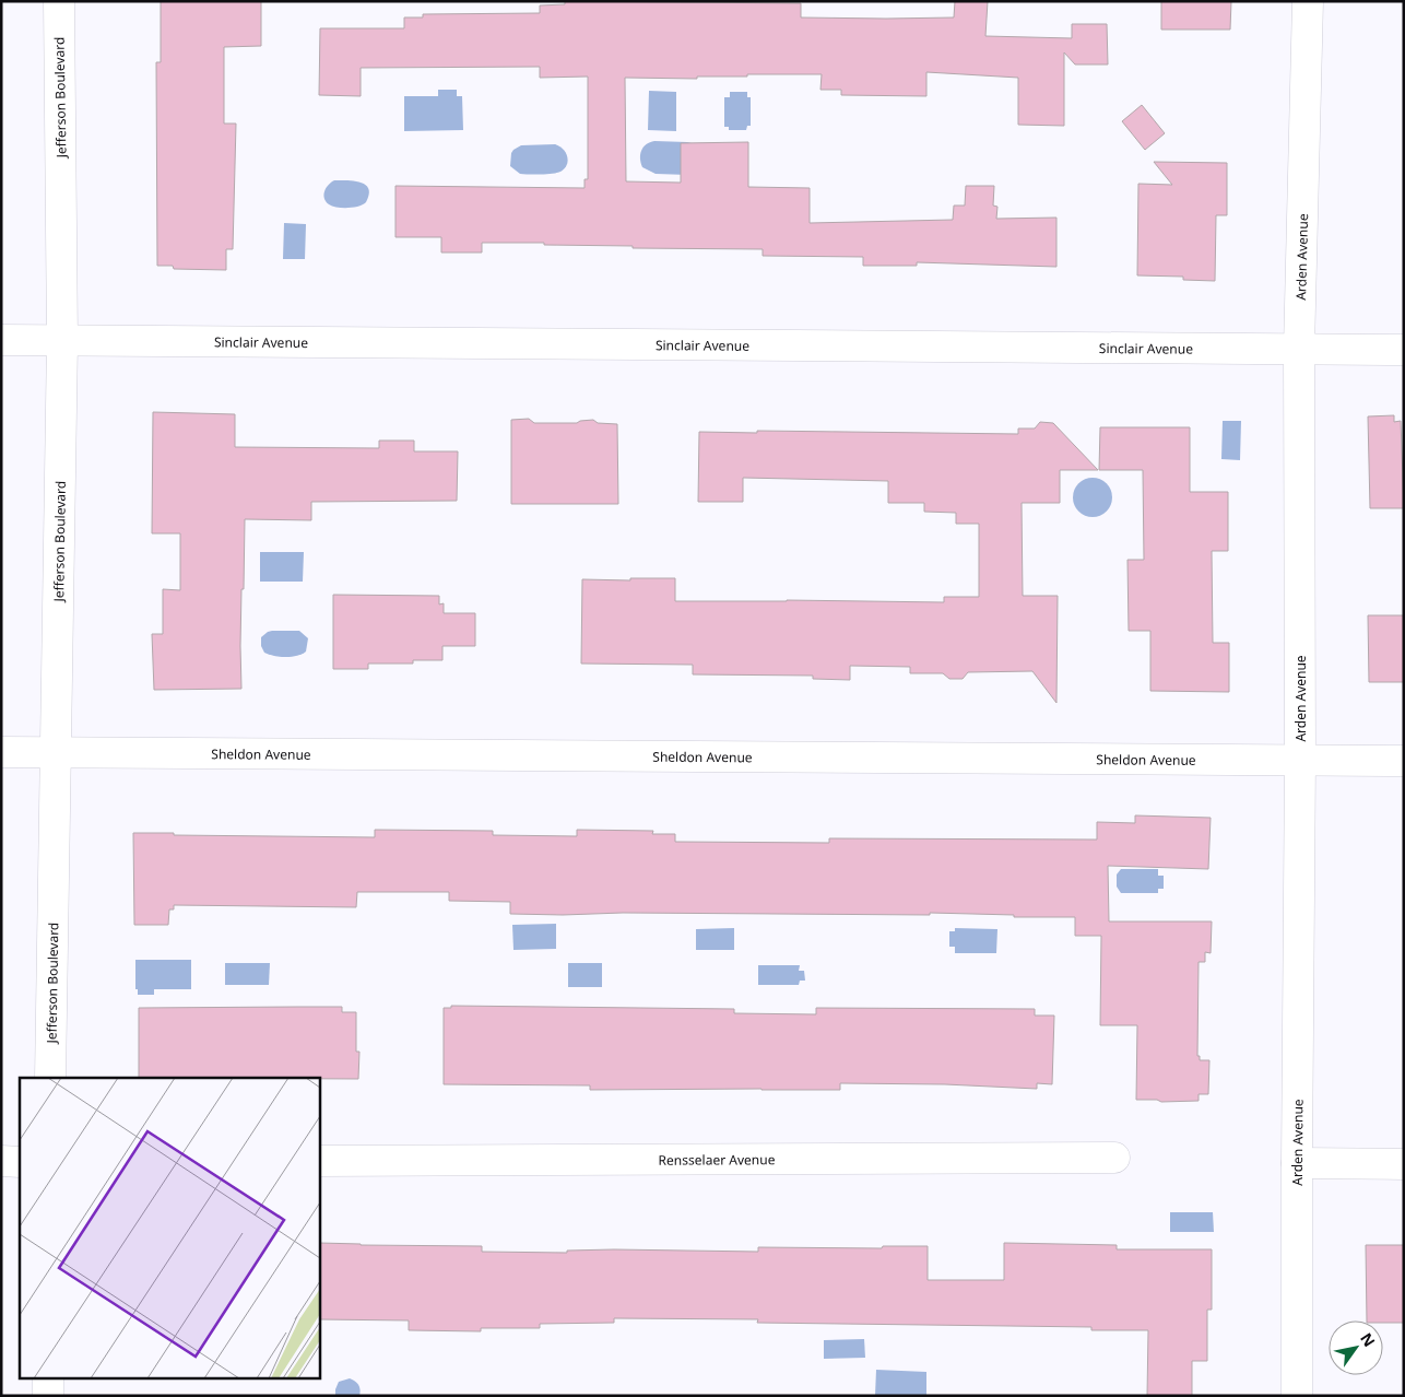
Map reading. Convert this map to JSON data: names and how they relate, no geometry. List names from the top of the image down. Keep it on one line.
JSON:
{"streets":{"street":["Jefferson Boulevard","Arden Avenue","Sinclair Avenue","Sheldon Avenue","Rensselaer Avenue"]},"crossings":[["Jefferson Boulevard","Sinclair Avenue"],["Jefferson Boulevard","Sheldon Avenue"],["Arden Avenue","Sinclair Avenue"],["Arden Avenue","Sheldon Avenue"]],"north":"top right"}
